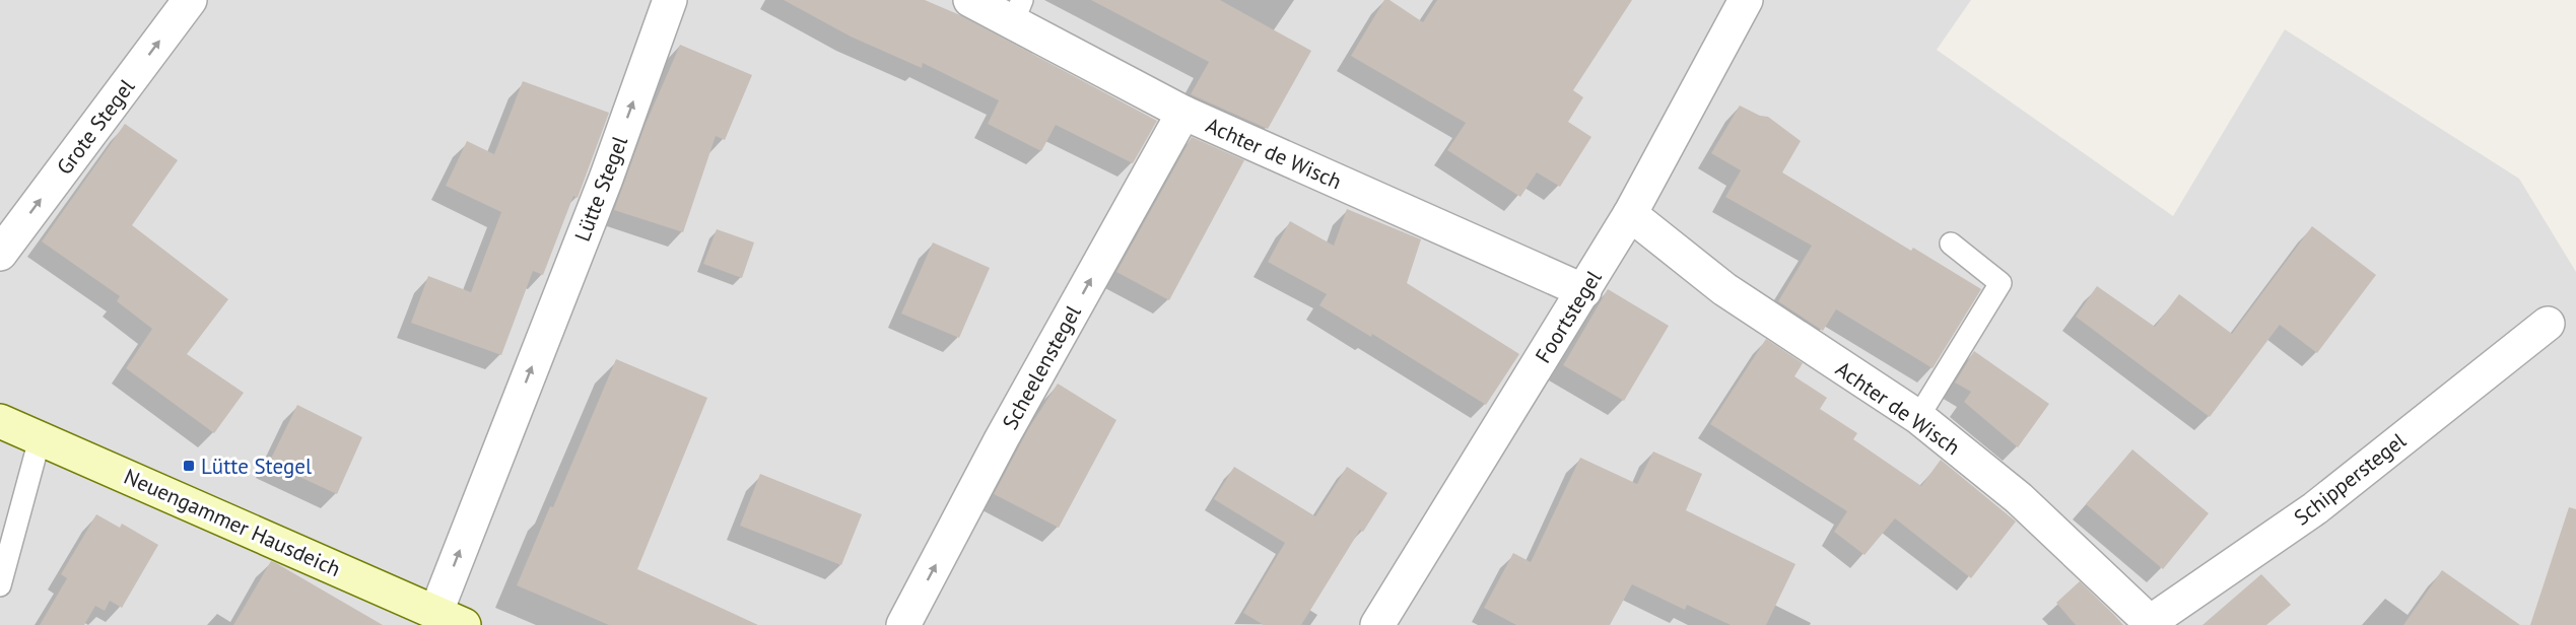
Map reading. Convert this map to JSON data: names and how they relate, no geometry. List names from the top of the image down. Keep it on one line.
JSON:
{"streets":{"street":["Grote Stegel","Achter de Wisch","Lütte Stegel","Foortstegel","Scheelenstegel","Schipperstegel","Neuengammer Hausdeich"]},"crossings":[["Achter de Wisch","Foortstegel"],["Achter de Wisch","Scheelenstegel"],["Achter de Wisch","Schipperstegel"],["Lütte Stegel","Neuengammer Hausdeich"]],"one_way":["Grote Stegel","Lütte Stegel","Scheelenstegel"],"places":{"transit":["Lütte Stegel"]}}
